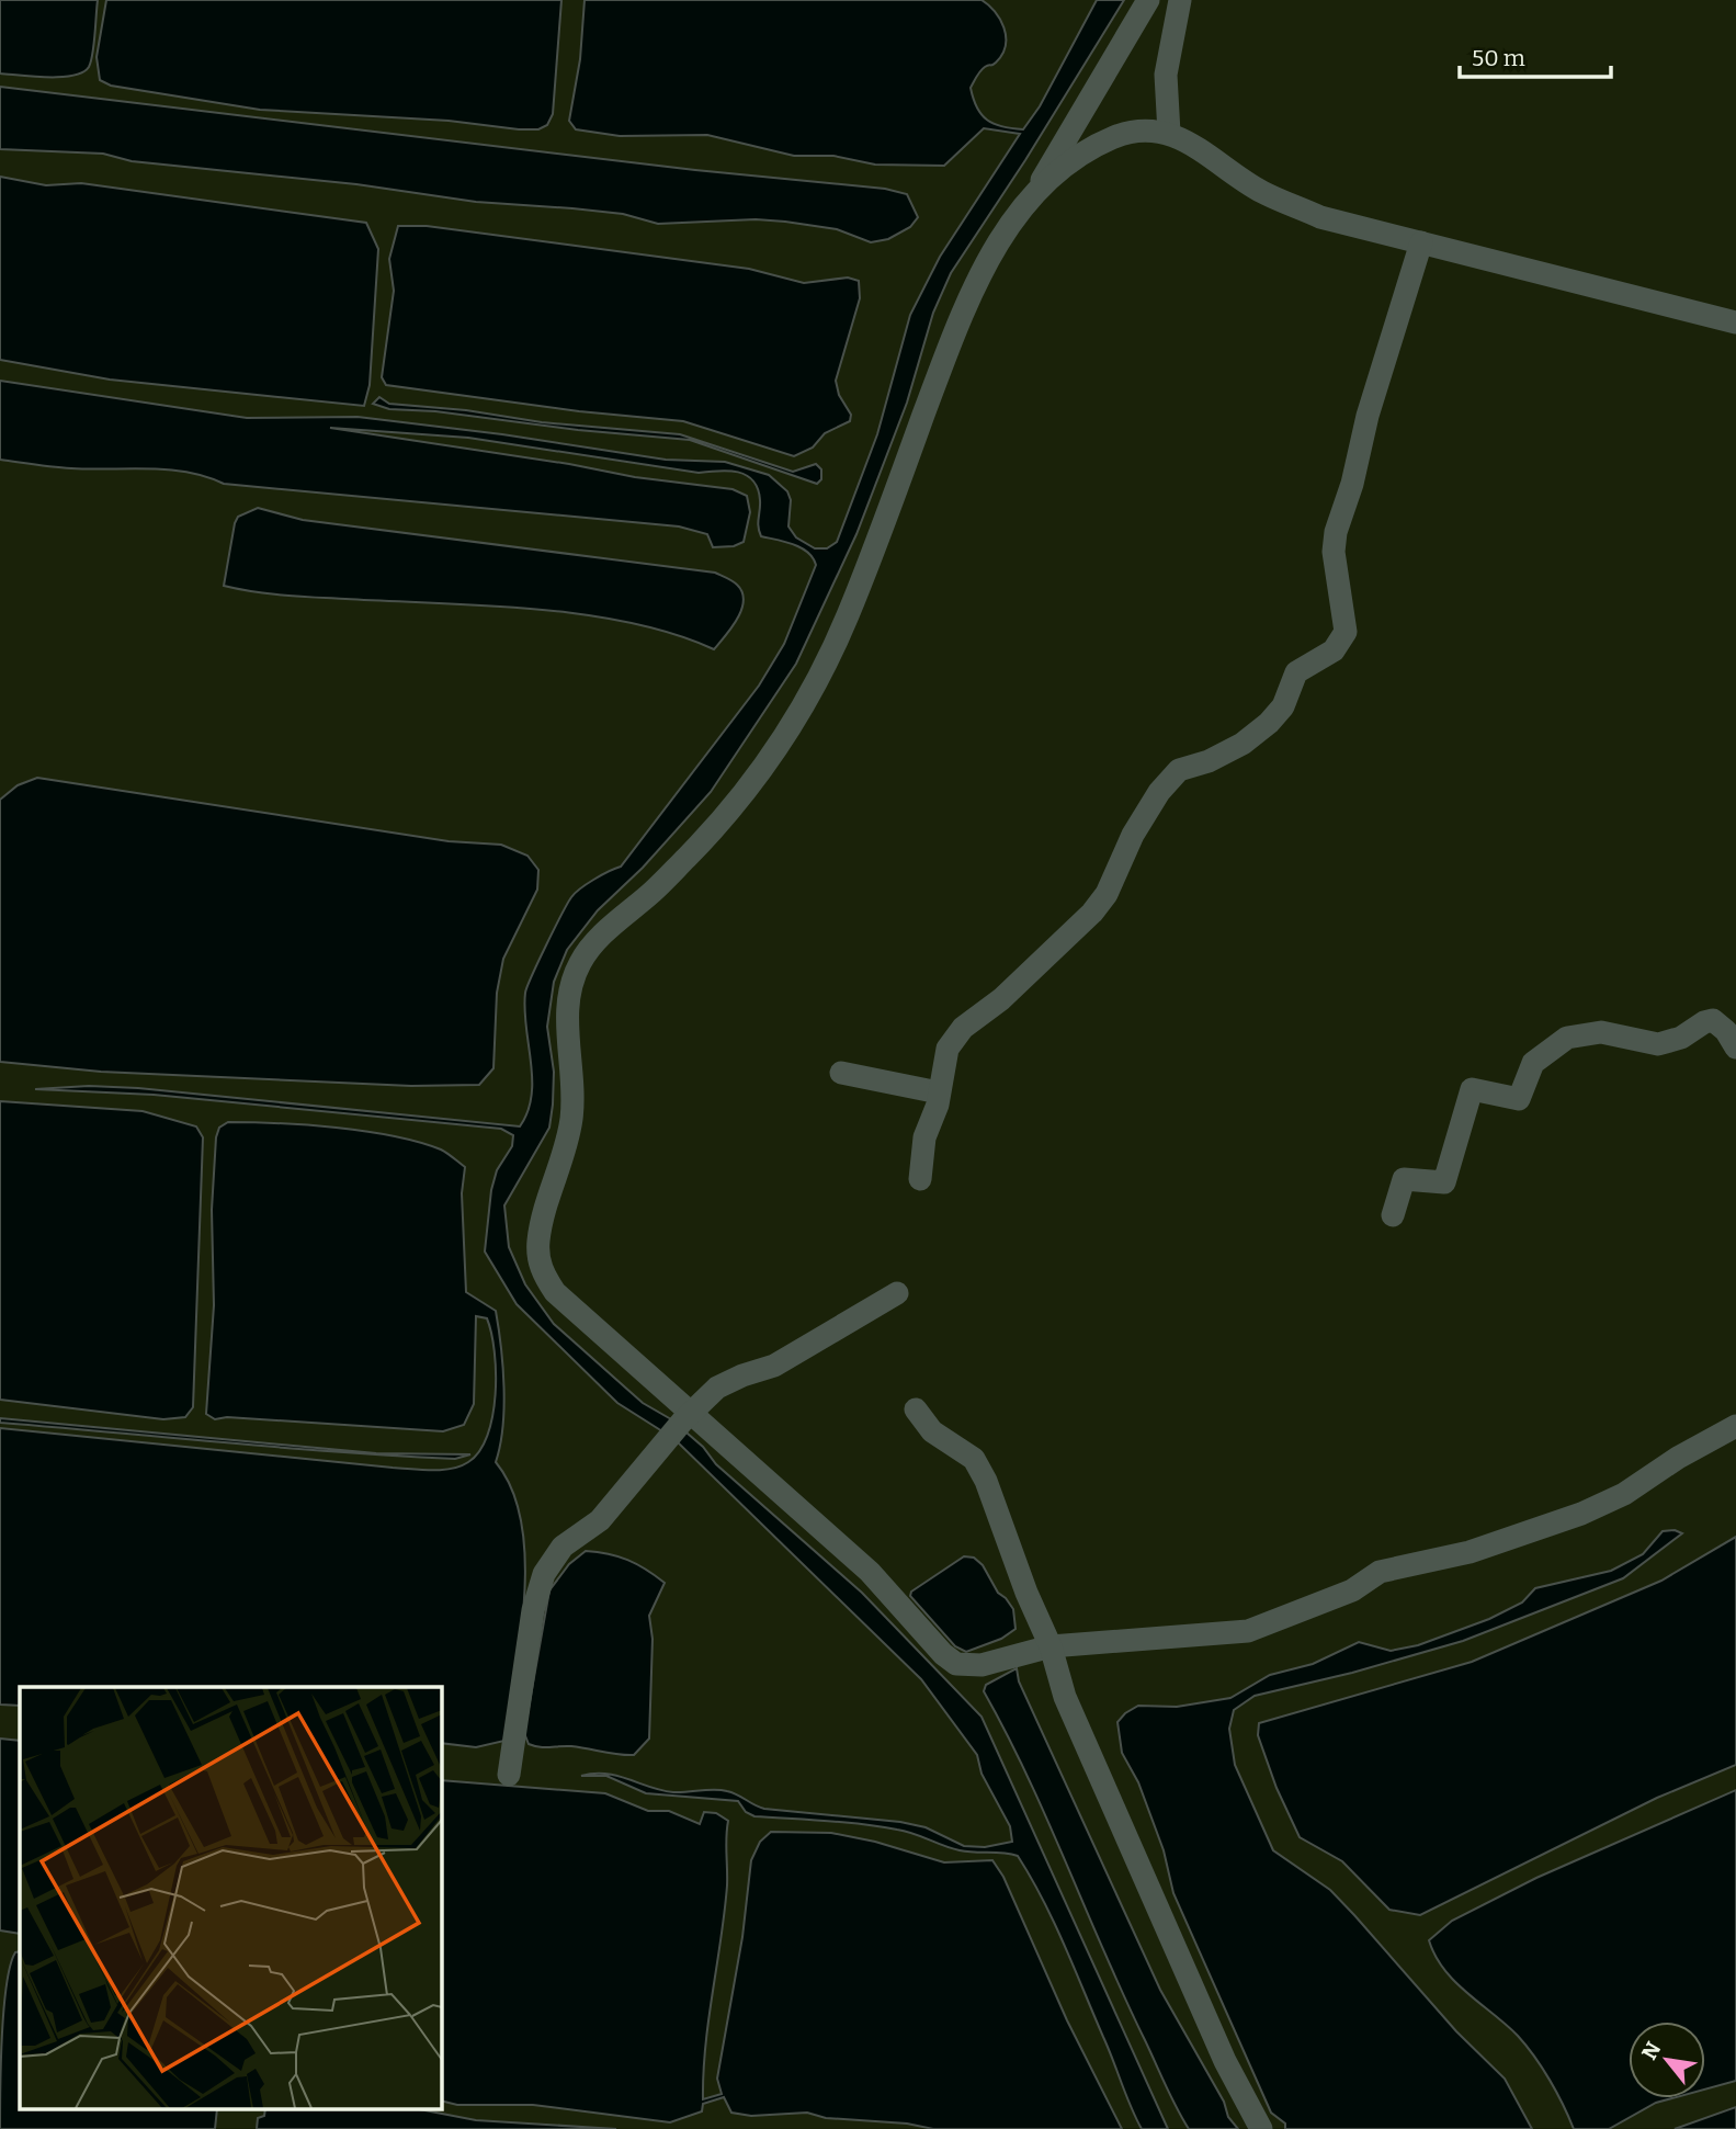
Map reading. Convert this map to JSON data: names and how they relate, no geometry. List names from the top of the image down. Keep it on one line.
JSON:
{"scale_bar":"50 m","north":"top left"}
